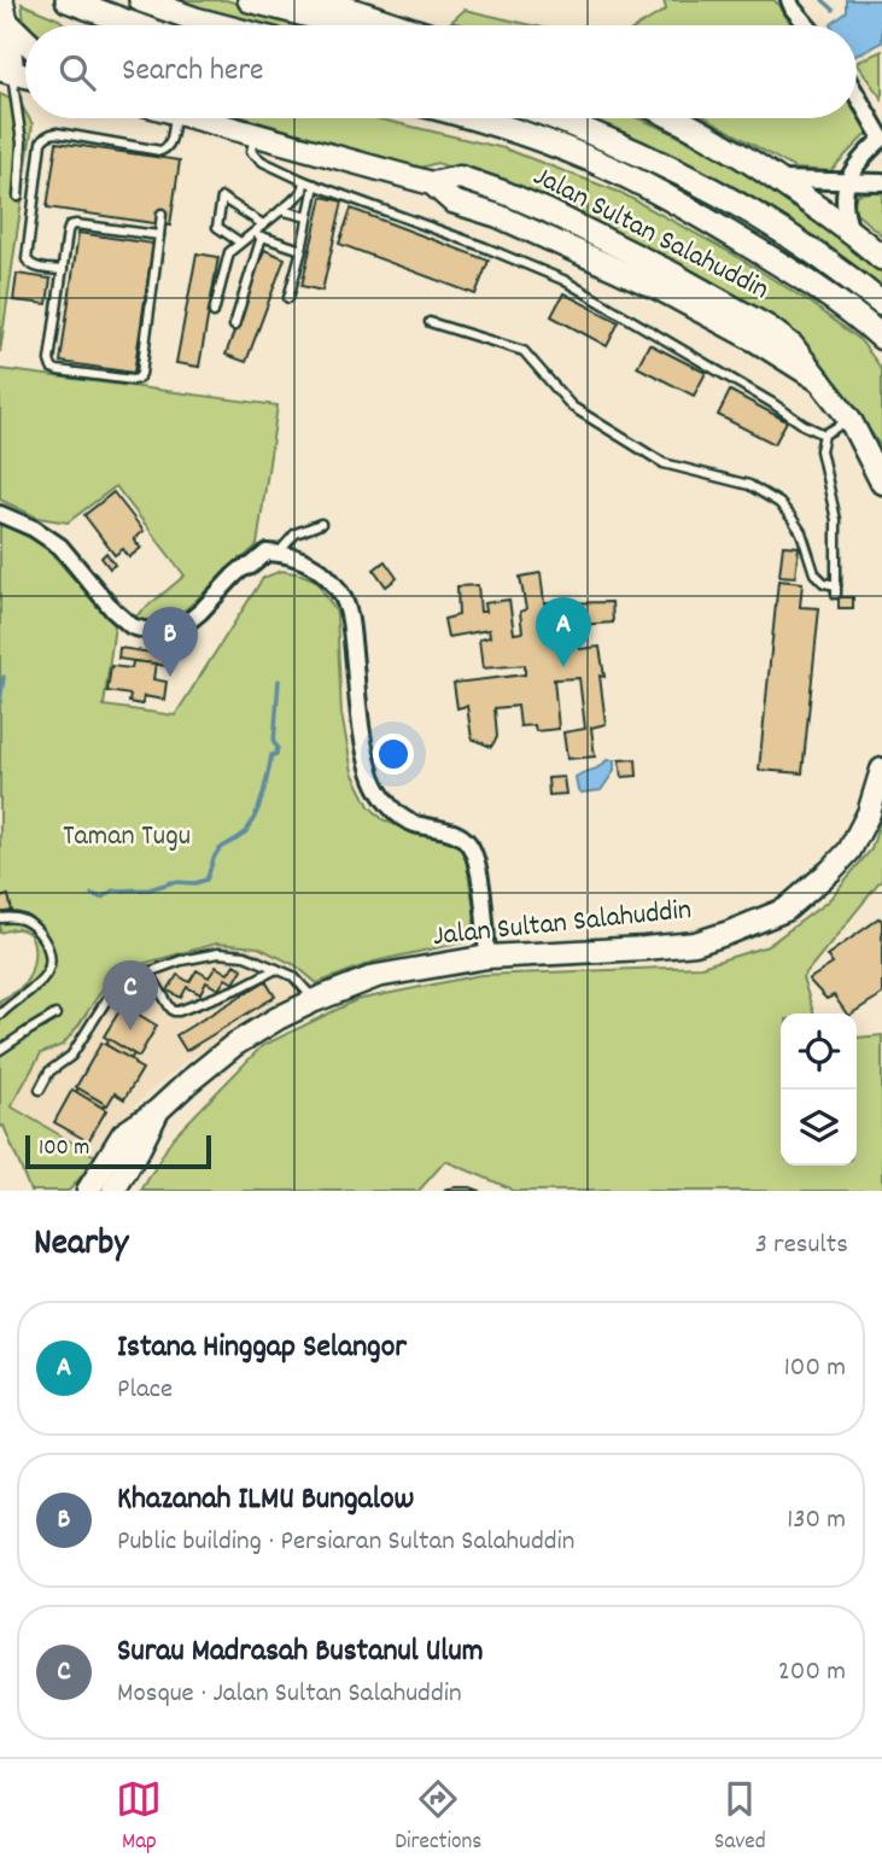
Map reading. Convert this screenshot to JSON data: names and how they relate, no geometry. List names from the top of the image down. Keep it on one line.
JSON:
{"streets":{"street":["Jalan Sultan Salahuddin"]},"parks":["Taman Tugu"],"scale_bar":"100 m","page":{"search":"Search here","pins":["A","B","C"],"scale":"100 m","heading":["Nearby","3 results"],"list":[{"mark":"A","name":"Istana Hinggap Selangor","note":"Place","value":"100 m"},{"mark":"B","name":"Khazanah ILMU Bungalow","note":"Public building · Persiaran Sultan Salahuddin","value":"130 m"},{"mark":"C","name":"Surau Madrasah Bustanul Ulum","note":"Mosque · Jalan Sultan Salahuddin","value":"200 m"}],"nav":["Map","Directions","Saved"]}}
